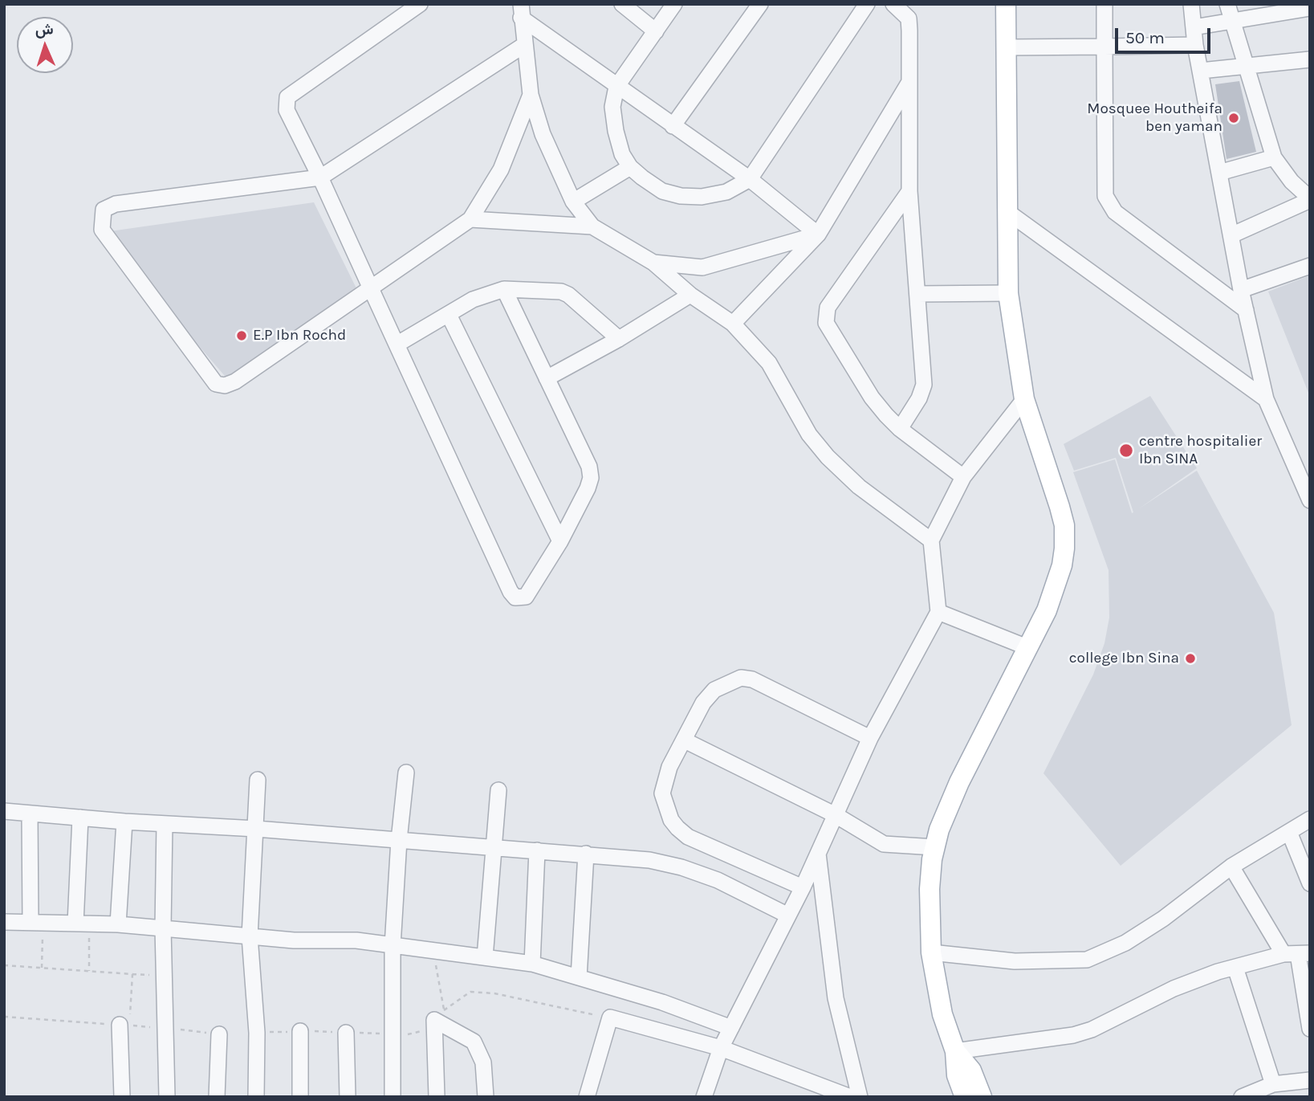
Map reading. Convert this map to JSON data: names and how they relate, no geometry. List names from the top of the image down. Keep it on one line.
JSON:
{"places":["Mosquee Houtheifa ben yaman","E.P Ibn Rochd","centre hospitalier Ibn SINA","college Ibn Sina"],"scale_bar":"50 m","north":"top"}
